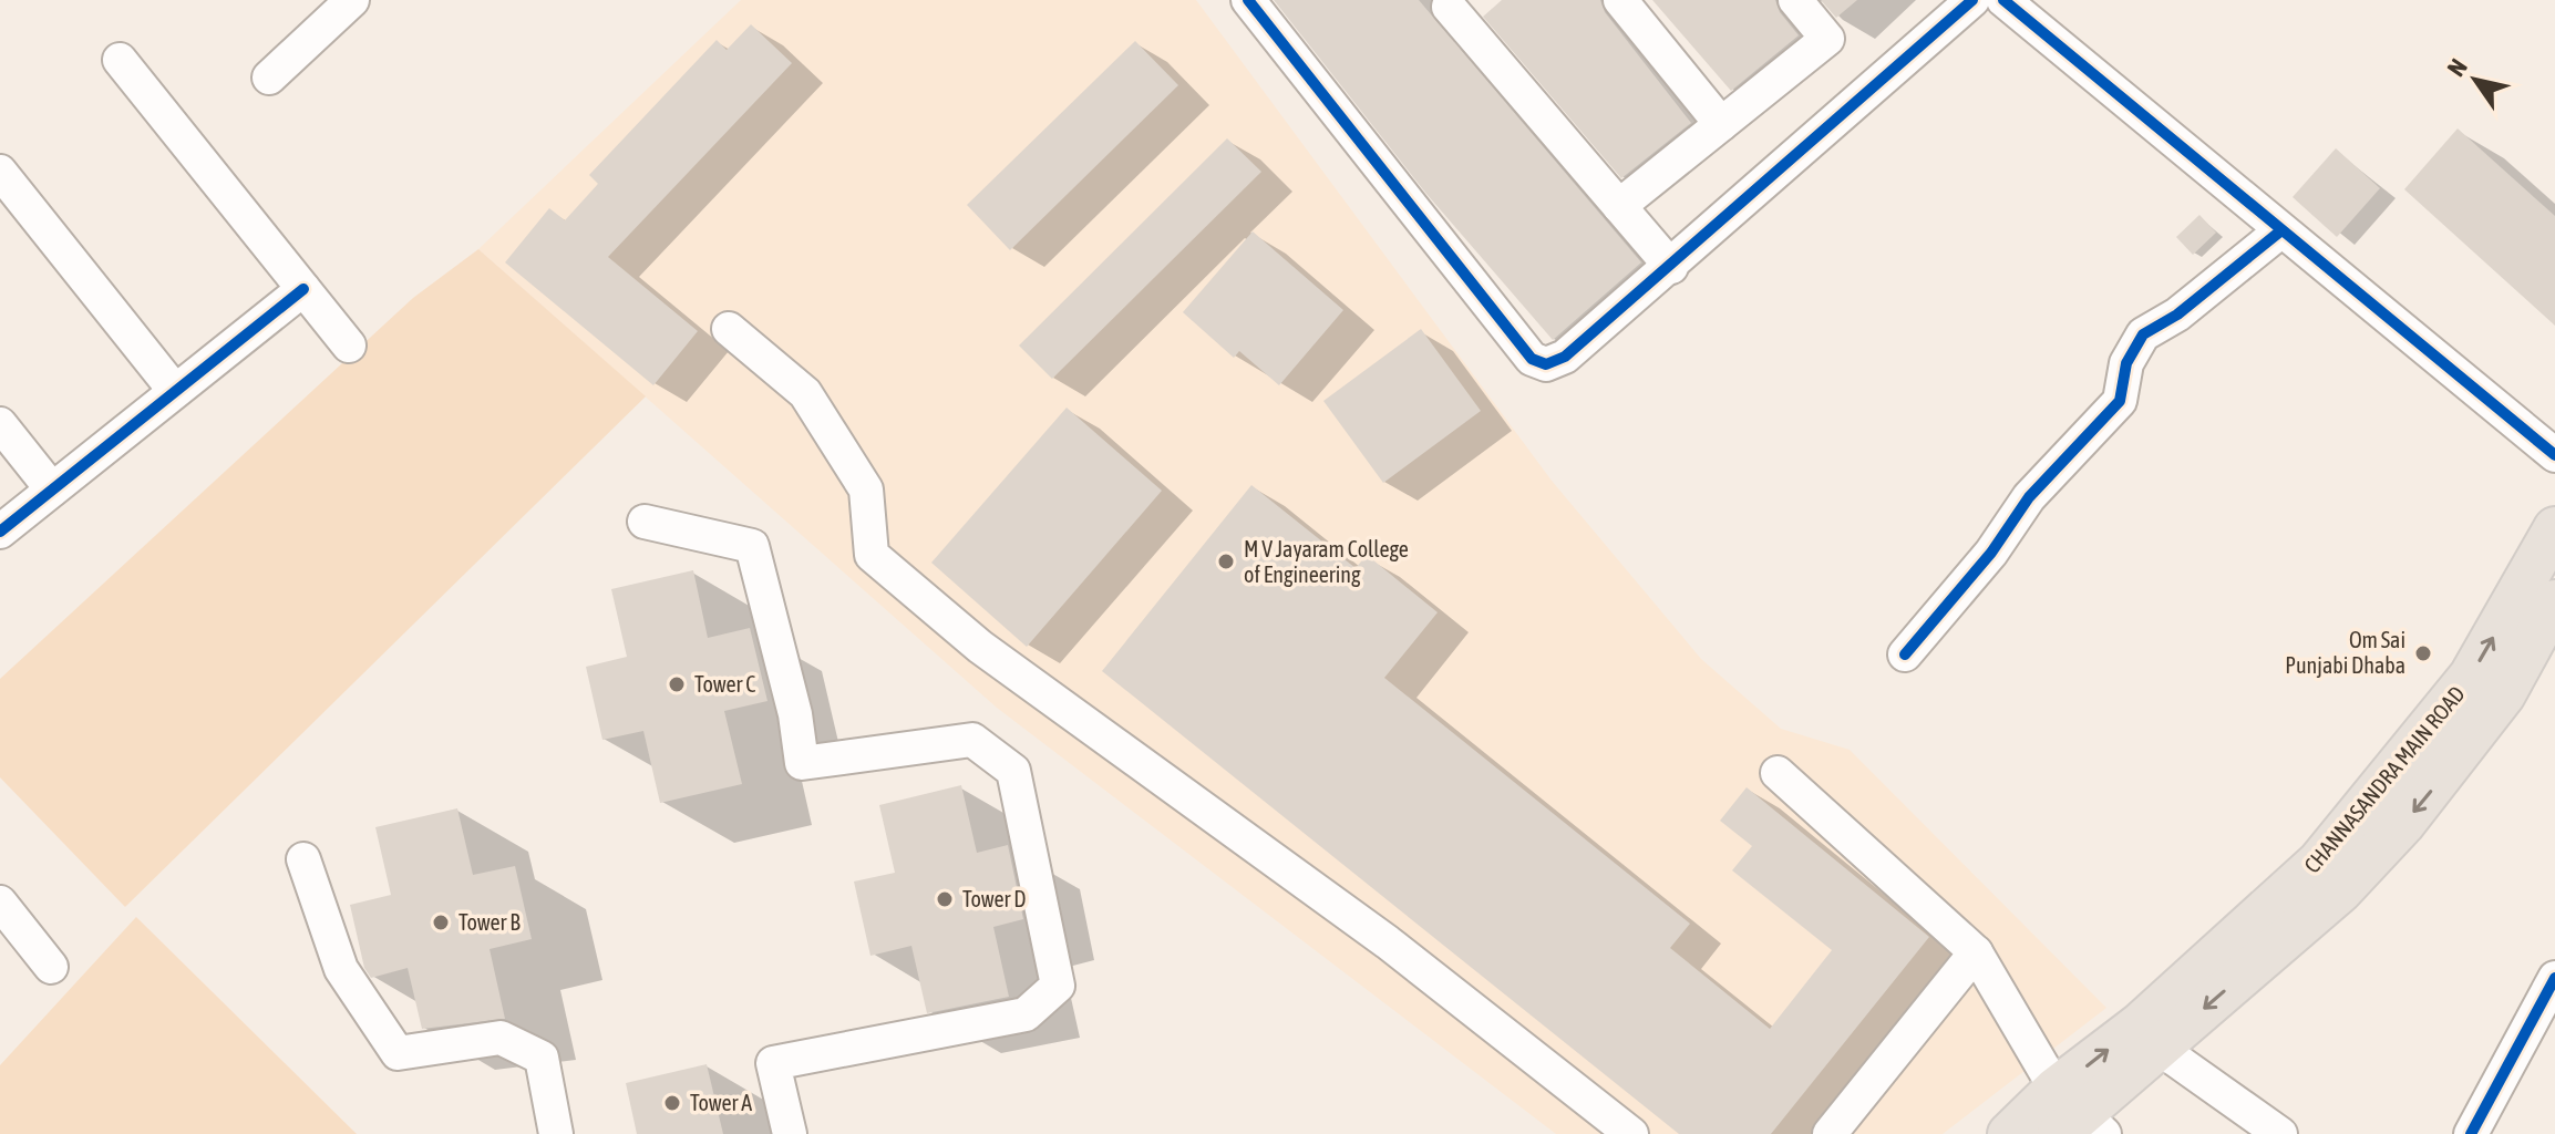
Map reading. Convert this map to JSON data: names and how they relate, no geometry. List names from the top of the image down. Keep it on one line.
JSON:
{"streets":{"main road":["CHANNASANDRA MAIN ROAD"]},"places":["M V Jayaram College of Engineering","Om Sai Punjabi Dhaba","Tower C","Tower D","Tower B","Tower A"],"north":"top left"}
